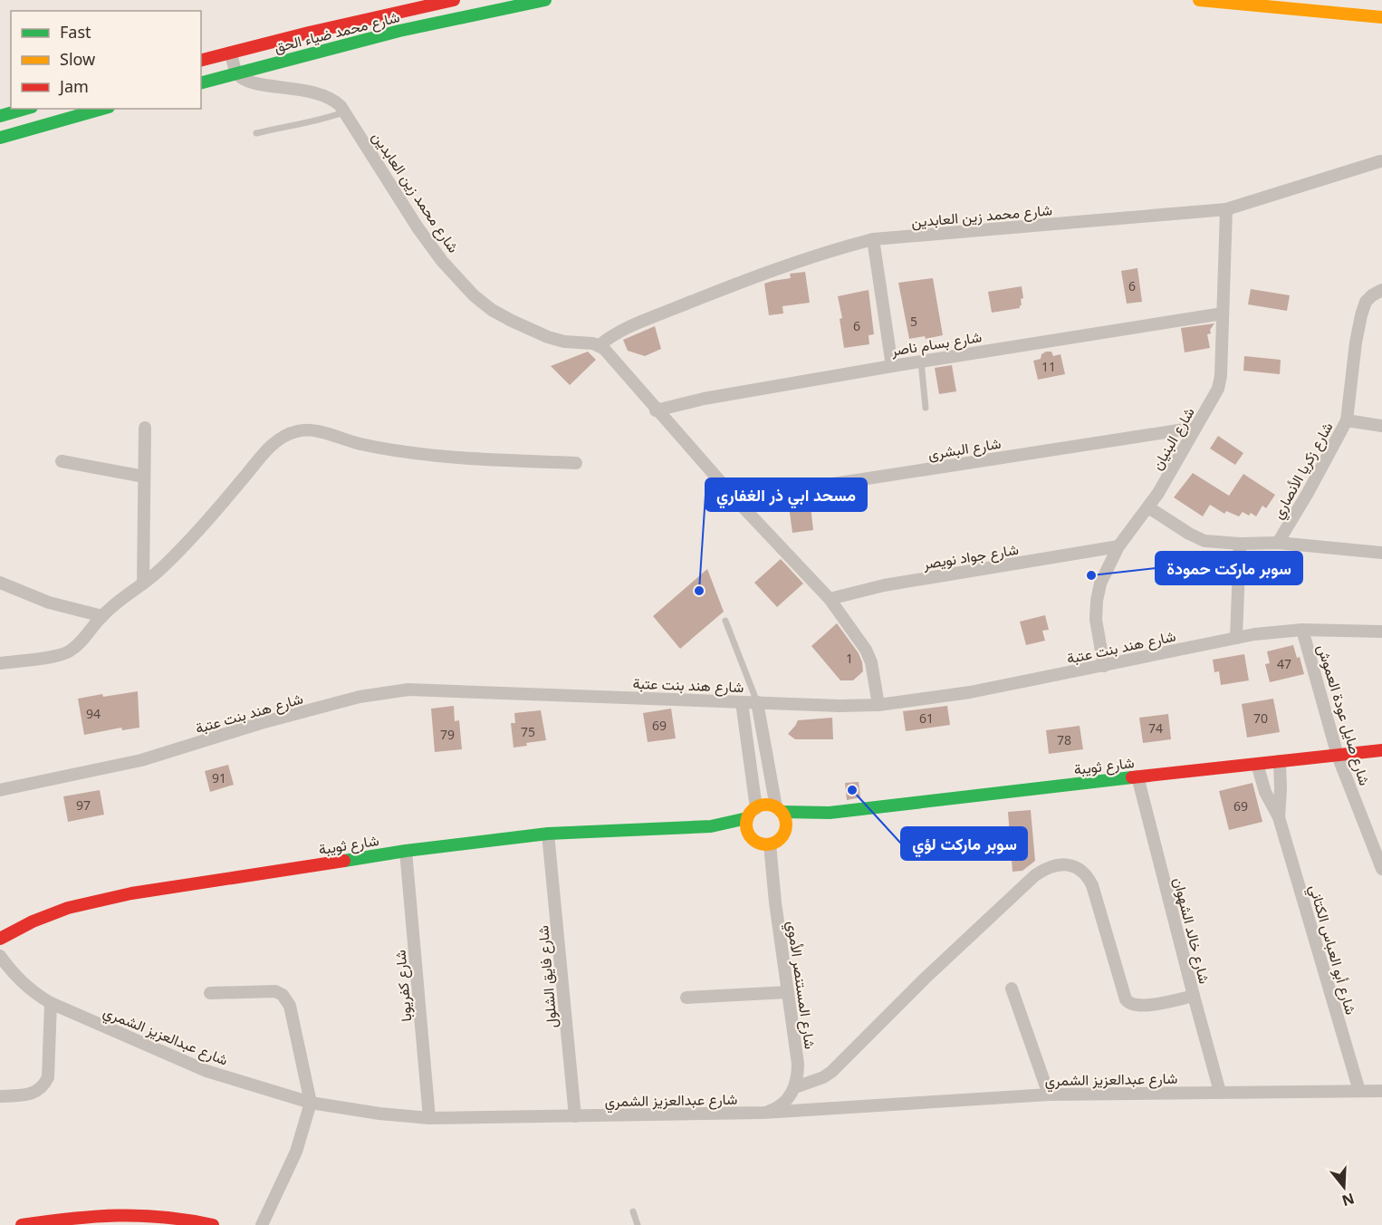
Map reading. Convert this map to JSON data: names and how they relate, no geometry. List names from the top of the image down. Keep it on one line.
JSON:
{"streets":{"street":["شارع محمد ضياء الحق","شارع محمد زين العابدين","شارع بسام ناصر","شارع البنيان","شارع البشرى","شارع زكريا الأنصاري","شارع جواد نويصر","شارع هند بنت عتبة","شارع صايل عودة العموش","شارع ثويبة","شارع خالد الشهوان","شارع أبو العباس الكتاني","شارع فايق الشلول","شارع المستنصر الأموي","شارع كفريوبا","شارع عبدالعزيز الشمري"]},"crossings":[["شارع محمد ضياء الحق","شارع محمد زين العابدين"],["شارع محمد زين العابدين","شارع البنيان"],["شارع بسام ناصر","شارع البنيان"],["شارع البنيان","شارع البشرى"],["شارع البنيان","شارع جواد نويصر"],["شارع البنيان","شارع هند بنت عتبة"],["شارع هند بنت عتبة","شارع صايل عودة العموش"],["شارع صايل عودة العموش","شارع ثويبة"],["شارع ثويبة","شارع خالد الشهوان"],["شارع ثويبة","شارع أبو العباس الكتاني"],["شارع ثويبة","شارع فايق الشلول"],["شارع ثويبة","شارع المستنصر الأموي"],["شارع ثويبة","شارع كفريوبا"],["شارع خالد الشهوان","شارع عبدالعزيز الشمري"],["شارع أبو العباس الكتاني","شارع عبدالعزيز الشمري"],["شارع فايق الشلول","شارع عبدالعزيز الشمري"],["شارع كفريوبا","شارع عبدالعزيز الشمري"]],"places":["سوبر ماركت حمودة","مسحد ابي ذر الغفاري","سوبر ماركت لؤي"],"house_numbers":["6","5","6","11","1","47","94","61","70","69","74","75","79","78","91","97","69"],"legend":["Fast","Slow","Jam"],"north":"bottom"}
